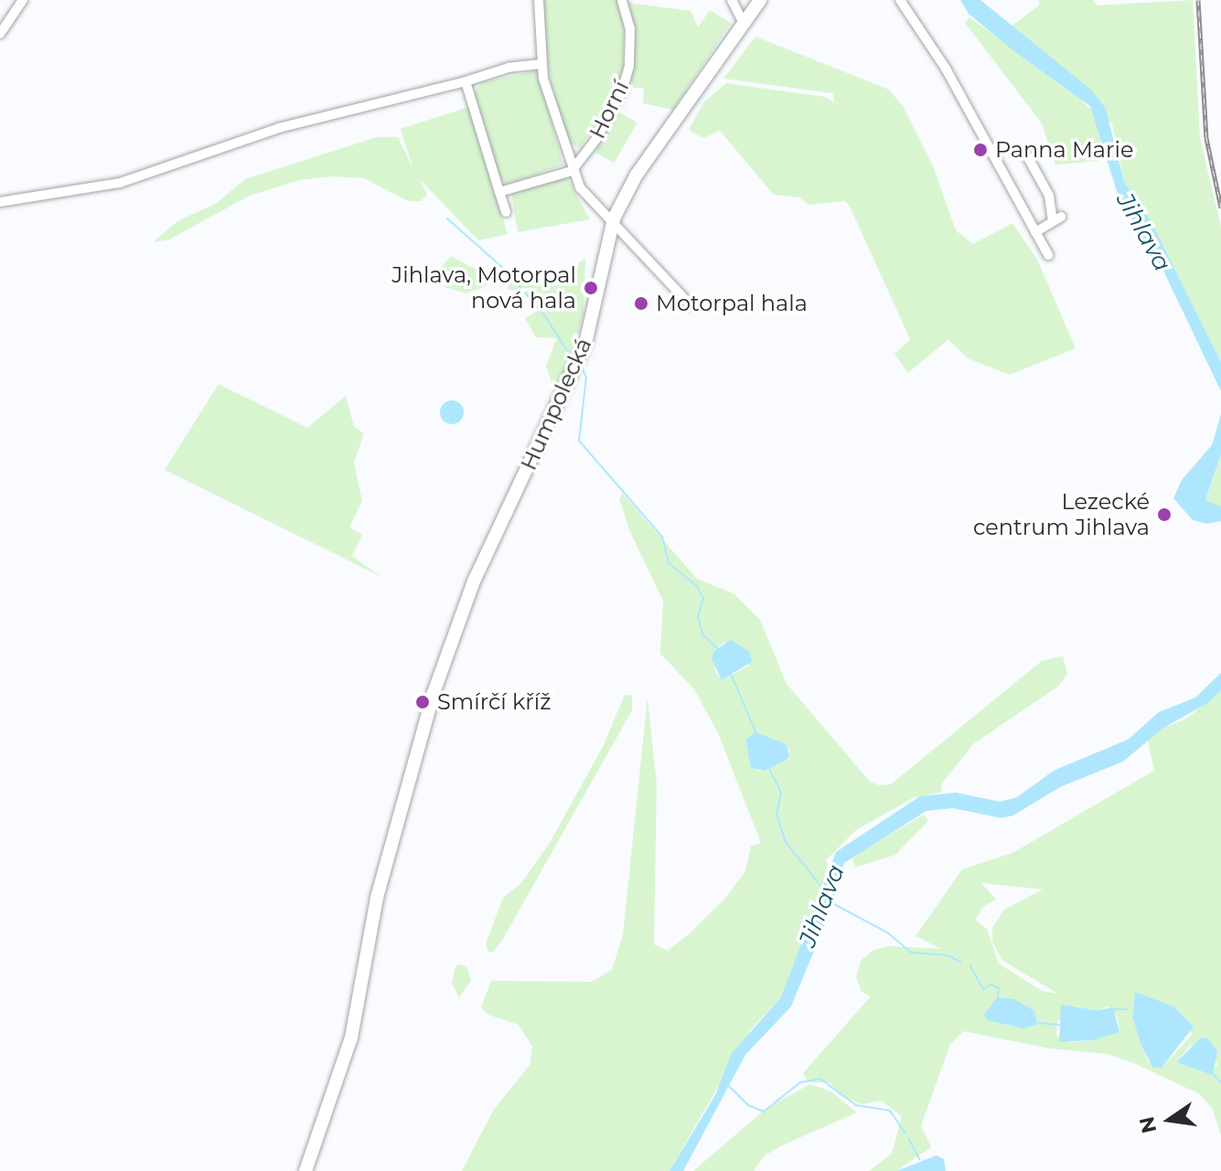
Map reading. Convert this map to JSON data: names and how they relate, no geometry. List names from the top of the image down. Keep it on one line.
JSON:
{"streets":{"main road":["Humpolecká"],"street":["Horní"]},"water":["Jihlava"],"places":["Panna Marie","Jihlava, Motorpal nová hala","Motorpal hala","Lezecké centrum Jihlava","Smírčí kříž"],"north":"left"}
